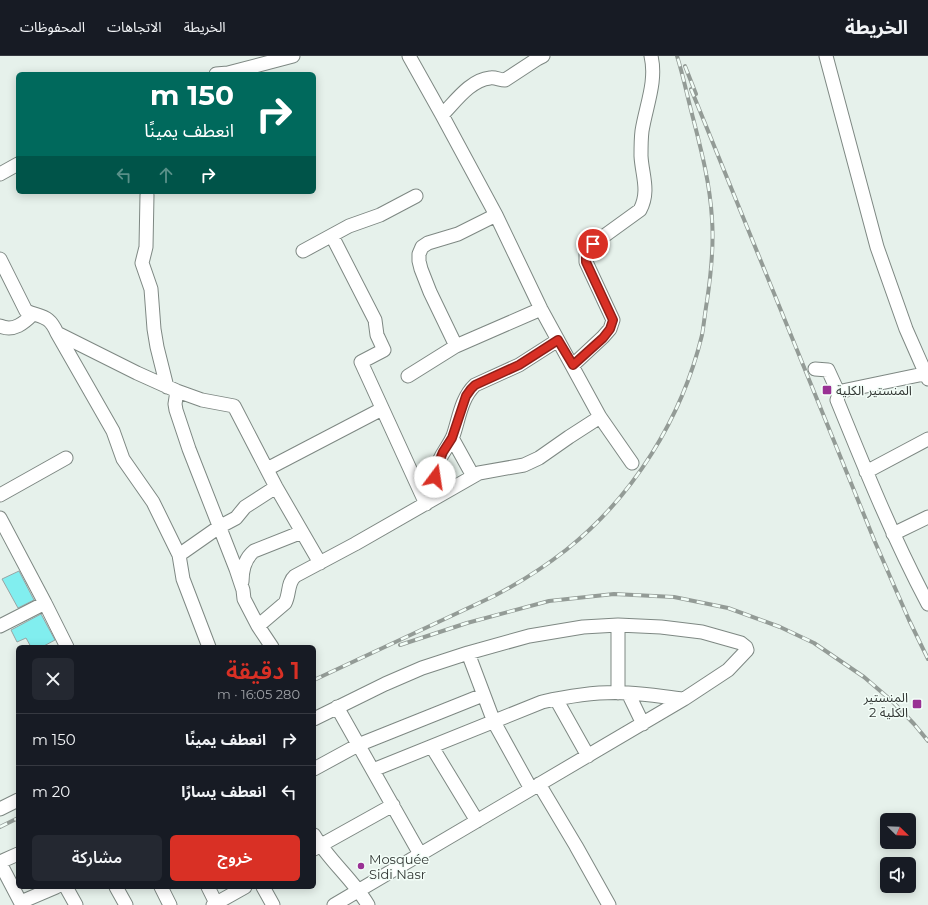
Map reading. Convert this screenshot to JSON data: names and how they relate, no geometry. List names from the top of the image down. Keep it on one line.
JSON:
{"places":{"transit":["المنستير الكلية","المنستير الكلية 2"],"other":["Mosquée Sidi Nasr"]},"north":"bottom right","page":{"header":"الخريطة","nav":["الخريطة","الاتجاهات","المحفوظات"],"turn":["150 m","انعطف يمينًا"],"heading":["1 دقيقة","280 m · 16:05"],"list":[{"name":"انعطف يمينًا","value":"150 m"},{"name":"انعطف يسارًا","value":"20 m"}],"buttons":["خروج","مشاركة"]}}
